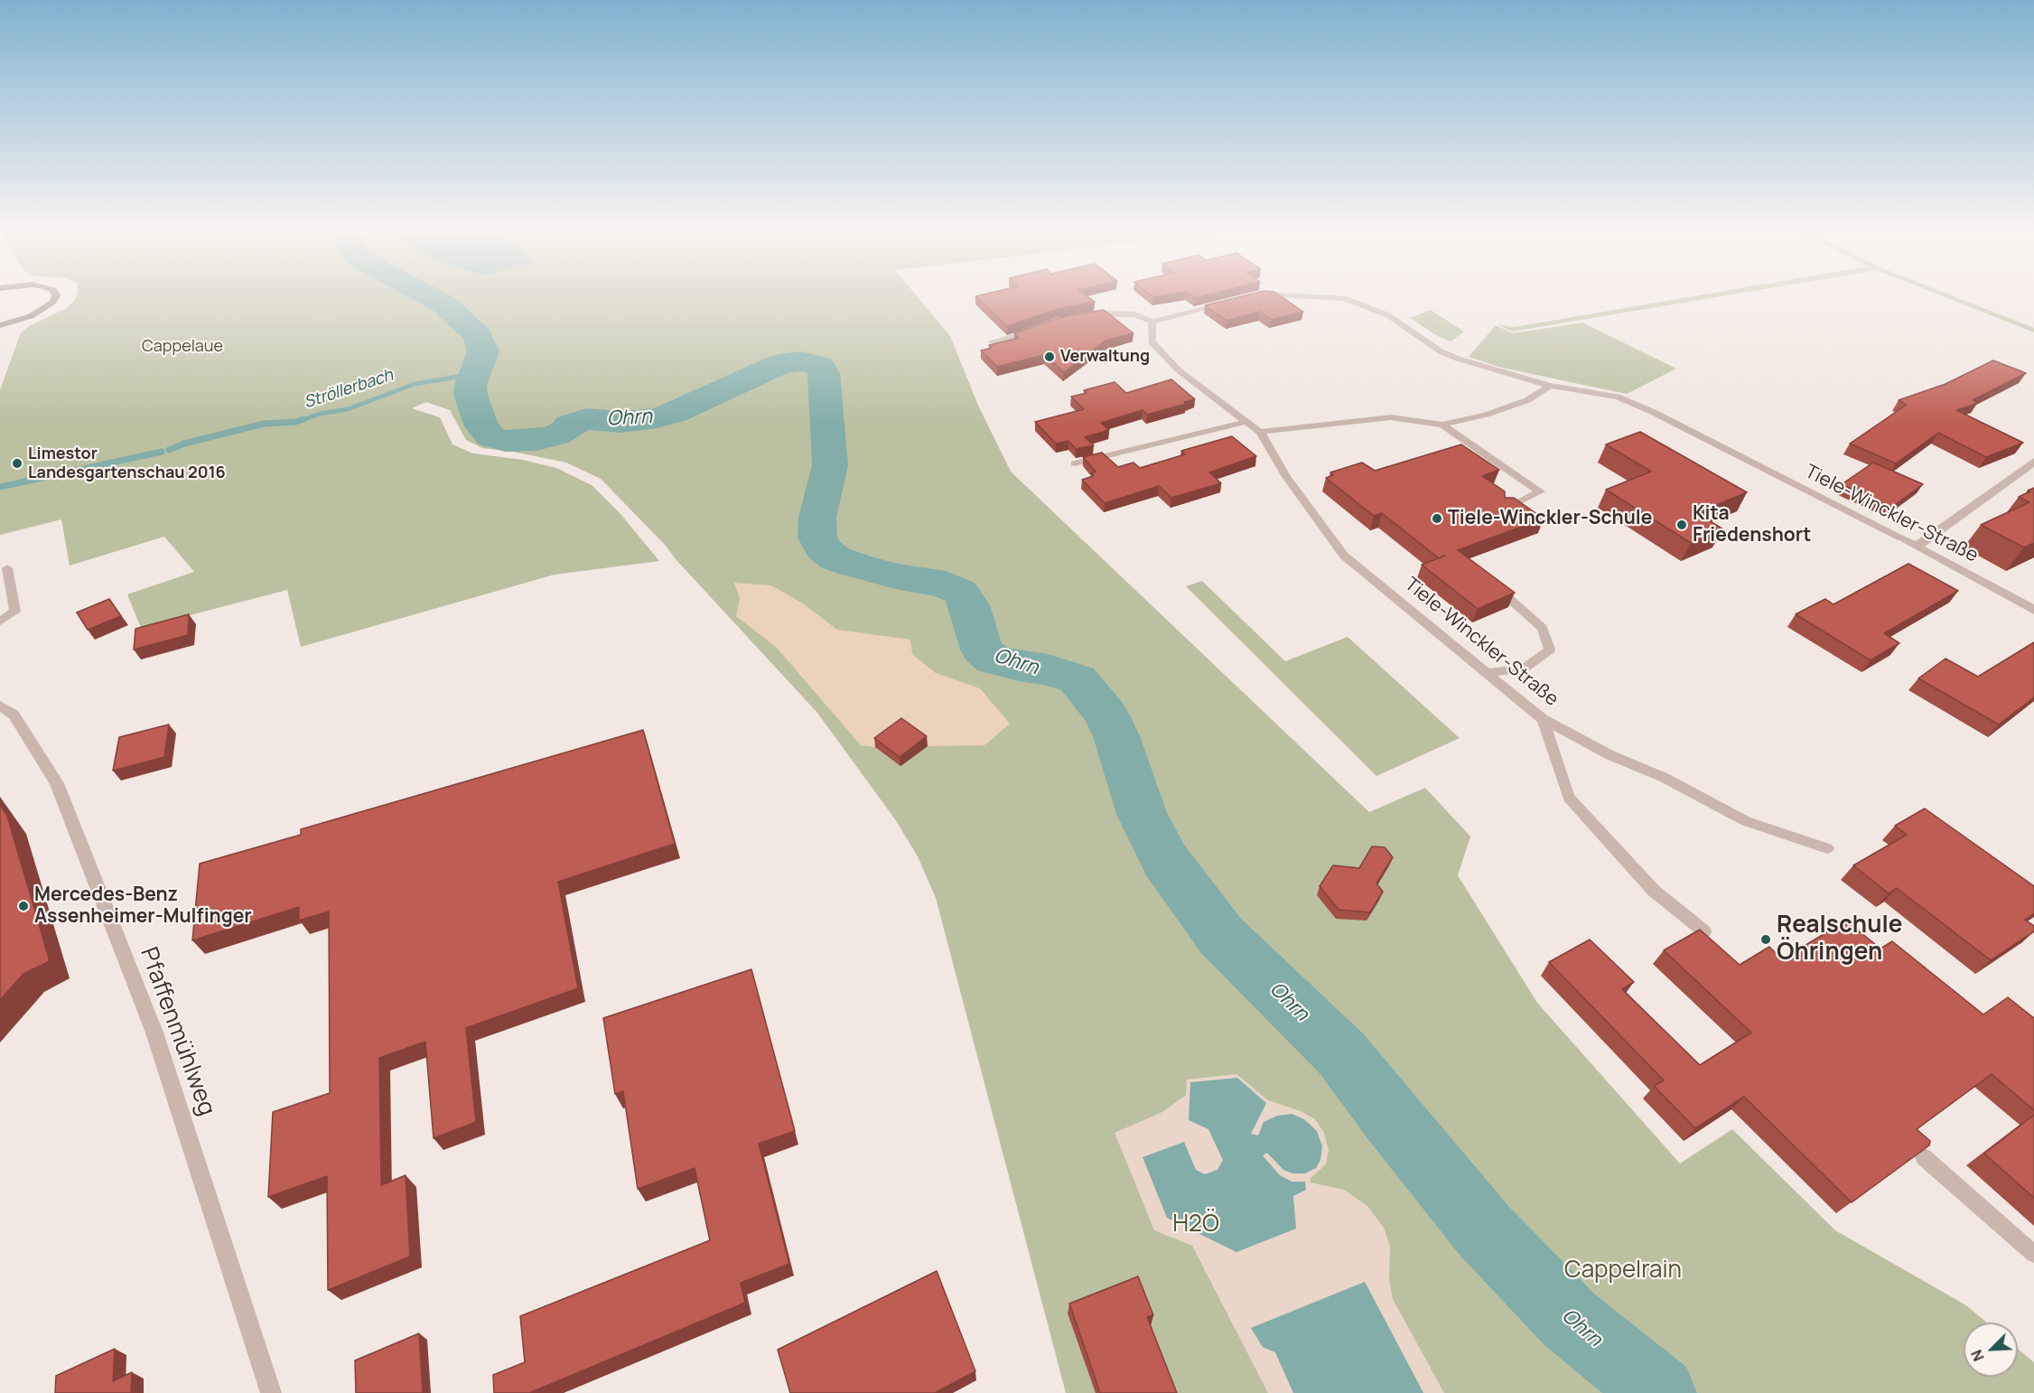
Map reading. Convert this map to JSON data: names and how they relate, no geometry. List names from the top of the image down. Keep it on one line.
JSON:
{"streets":{"street":["Tiele-Winckler-Straße","Pfaffenmühlweg"]},"water":["Ströllerbach","Ohrn"],"parks":["Cappelaue","H2Ö","Cappelrain"],"places":["Verwaltung","Limestor Landesgartenschau 2016","Tiele-Winckler-Schule","Kita Friedenshort","Mercedes-Benz Assenheimer-Mulfinger","Realschule Öhringen"],"north":"bottom left"}
